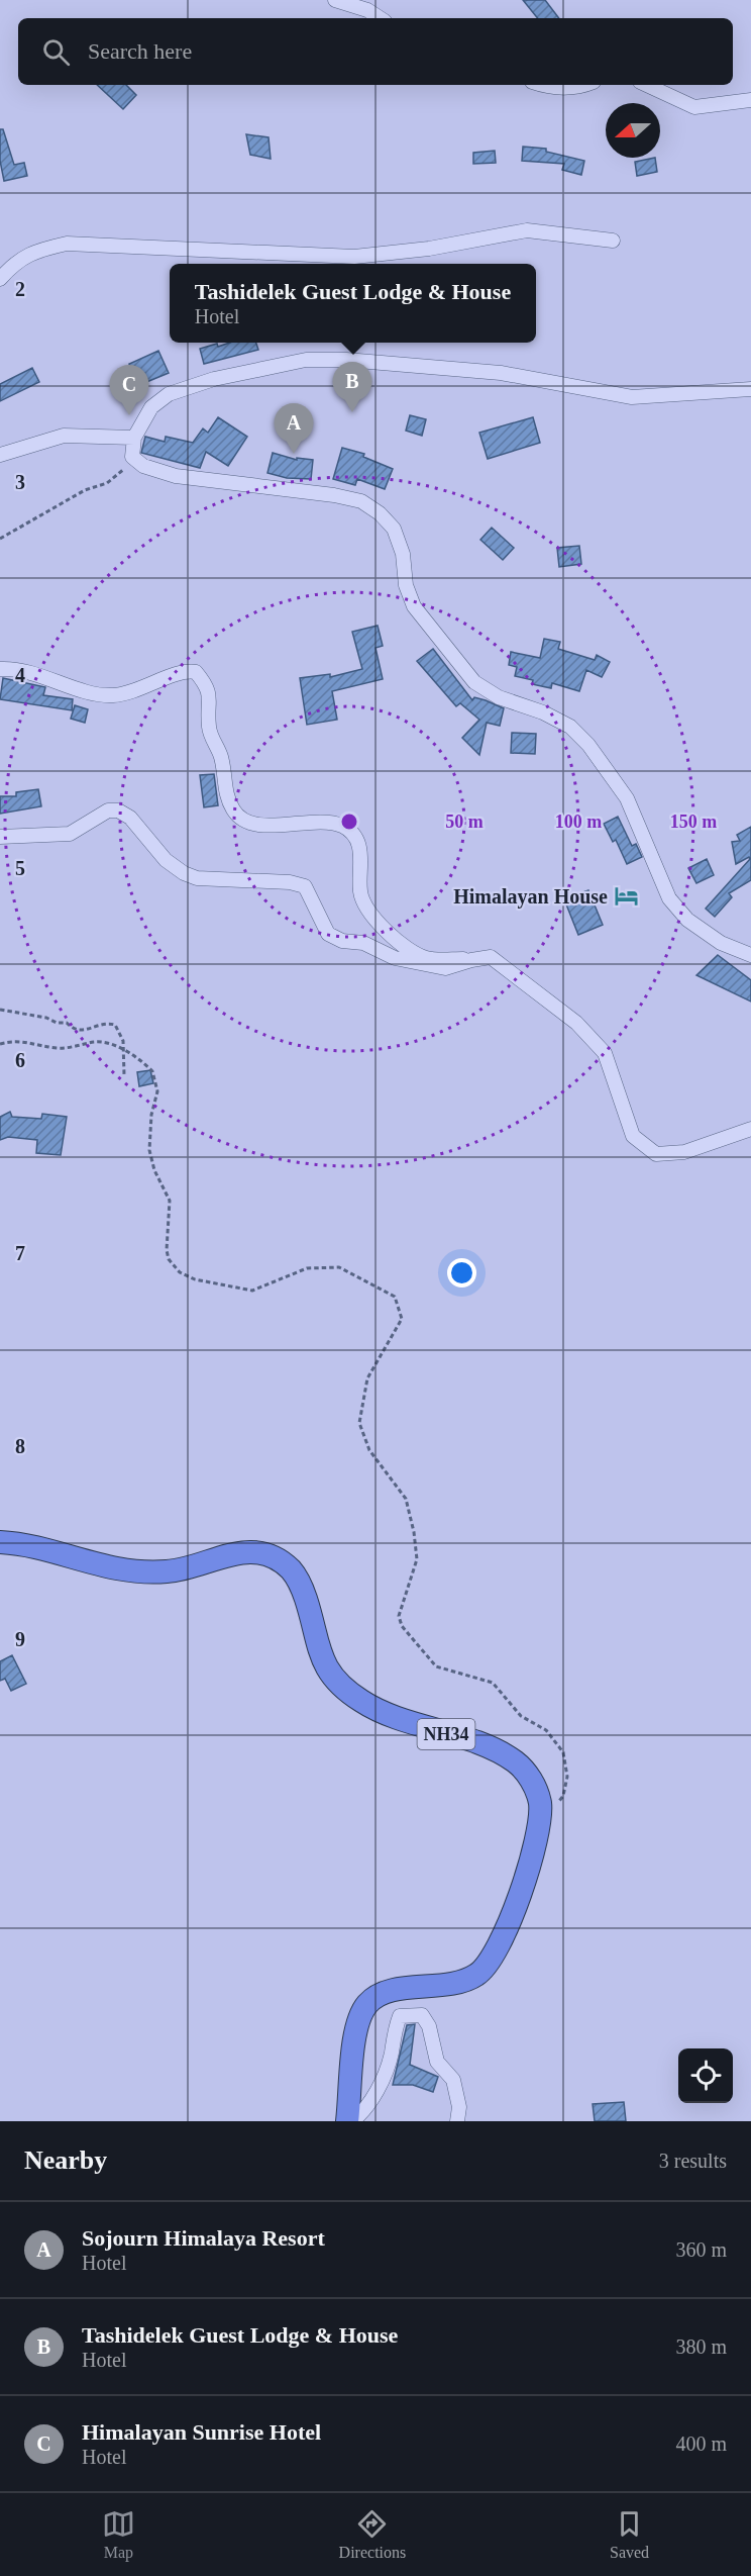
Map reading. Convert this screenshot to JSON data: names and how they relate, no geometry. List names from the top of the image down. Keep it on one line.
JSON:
{"streets":{"highway":["NH34"]},"places":{"hotel":["Himalayan House"]},"north":"left","page":{"search":"Search here","popup":["Tashidelek Guest Lodge & House","Hotel"],"pins":["B","C","A"],"heading":["Nearby","3 results"],"list":[{"mark":"A","name":"Sojourn Himalaya Resort","note":"Hotel","value":"360 m"},{"mark":"B","name":"Tashidelek Guest Lodge & House","note":"Hotel","value":"380 m"},{"mark":"C","name":"Himalayan Sunrise Hotel","note":"Hotel","value":"400 m"}],"nav":["Map","Directions","Saved"]},"grid":{"rows":["2","3","4","5","6","7","8","9"]},"rings":["50 m","100 m","150 m"]}
